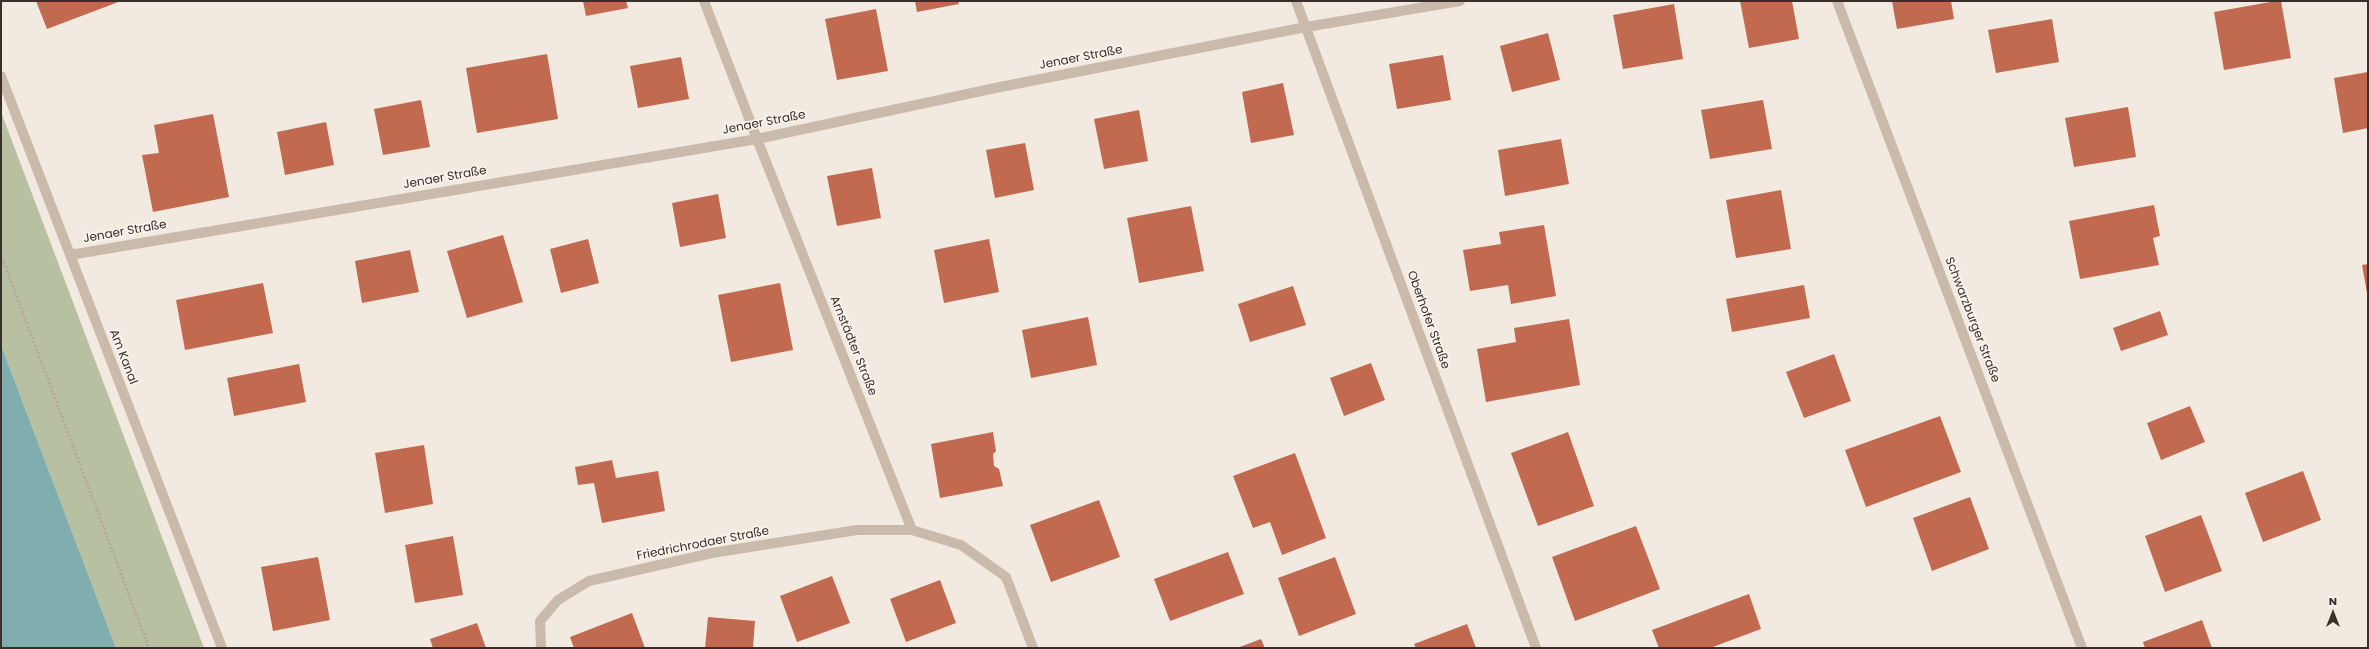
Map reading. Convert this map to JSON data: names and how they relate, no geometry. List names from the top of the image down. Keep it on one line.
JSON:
{"streets":{"street":["Jenaer Straße","Oberhofer Straße","Schwarzburger Straße","Arnstädter Straße","Am Kanal","Friedrichrodaer Straße"]},"crossings":[["Jenaer Straße","Oberhofer Straße"],["Jenaer Straße","Arnstädter Straße"],["Jenaer Straße","Am Kanal"],["Arnstädter Straße","Friedrichrodaer Straße"]],"north":"top"}
